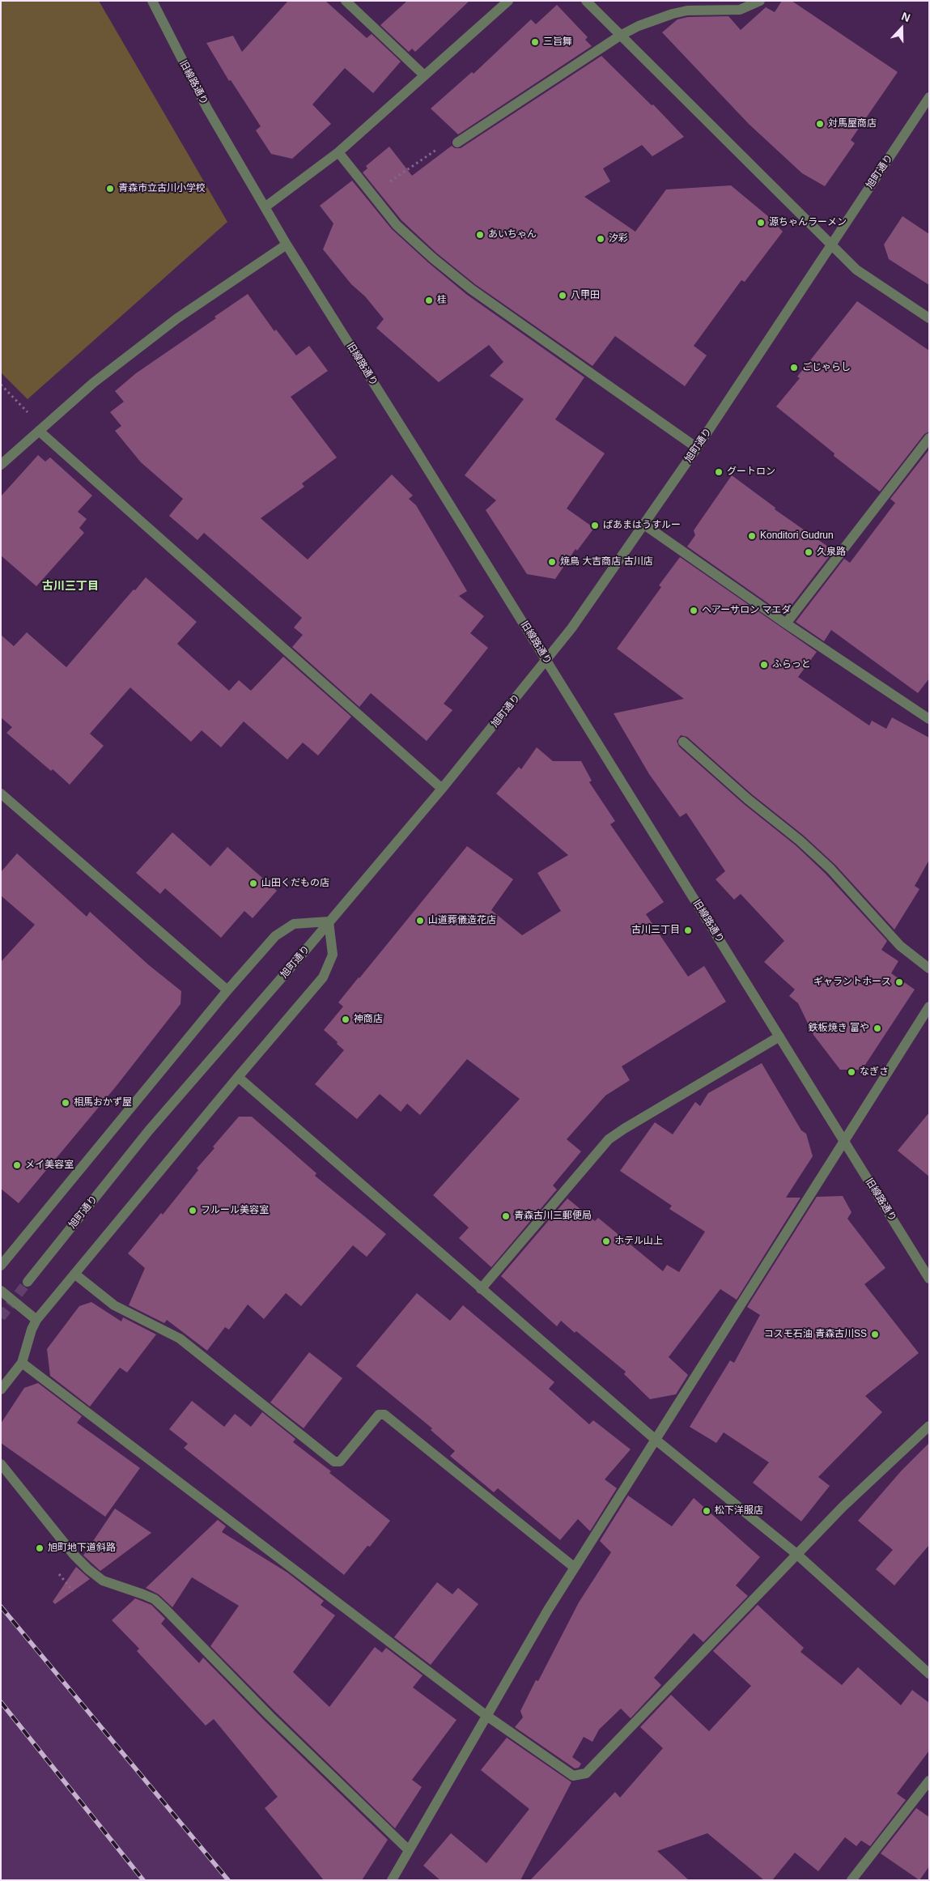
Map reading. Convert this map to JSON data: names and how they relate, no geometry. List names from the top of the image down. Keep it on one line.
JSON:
{"streets":{"street":["旧線路通り","旭町通り"]},"crossings":[["旧線路通り","旭町通り"]],"districts":["古川三丁目"],"places":["三旨舞","対馬屋商店","青森市立古川小学校","源ちゃんラーメン","あいちゃん","汐彩","八甲田","桂","ごじゃらし","グートロン","ぱあまはうすルー","Konditori Gudrun","久泉路","焼鳥 大吉商店 古川店","ヘアーサロン マエダ","ふらっと","山田くだもの店","山道葬儀造花店","古川三丁目","ギャラントホース","神商店","鉄板焼き 富や","なぎさ","相馬おかず屋","メイ美容室","フルール美容室","青森古川三郵便局","ホテル山上","コスモ石油 青森古川SS","松下洋服店","旭町地下道斜路"],"north":"top"}
